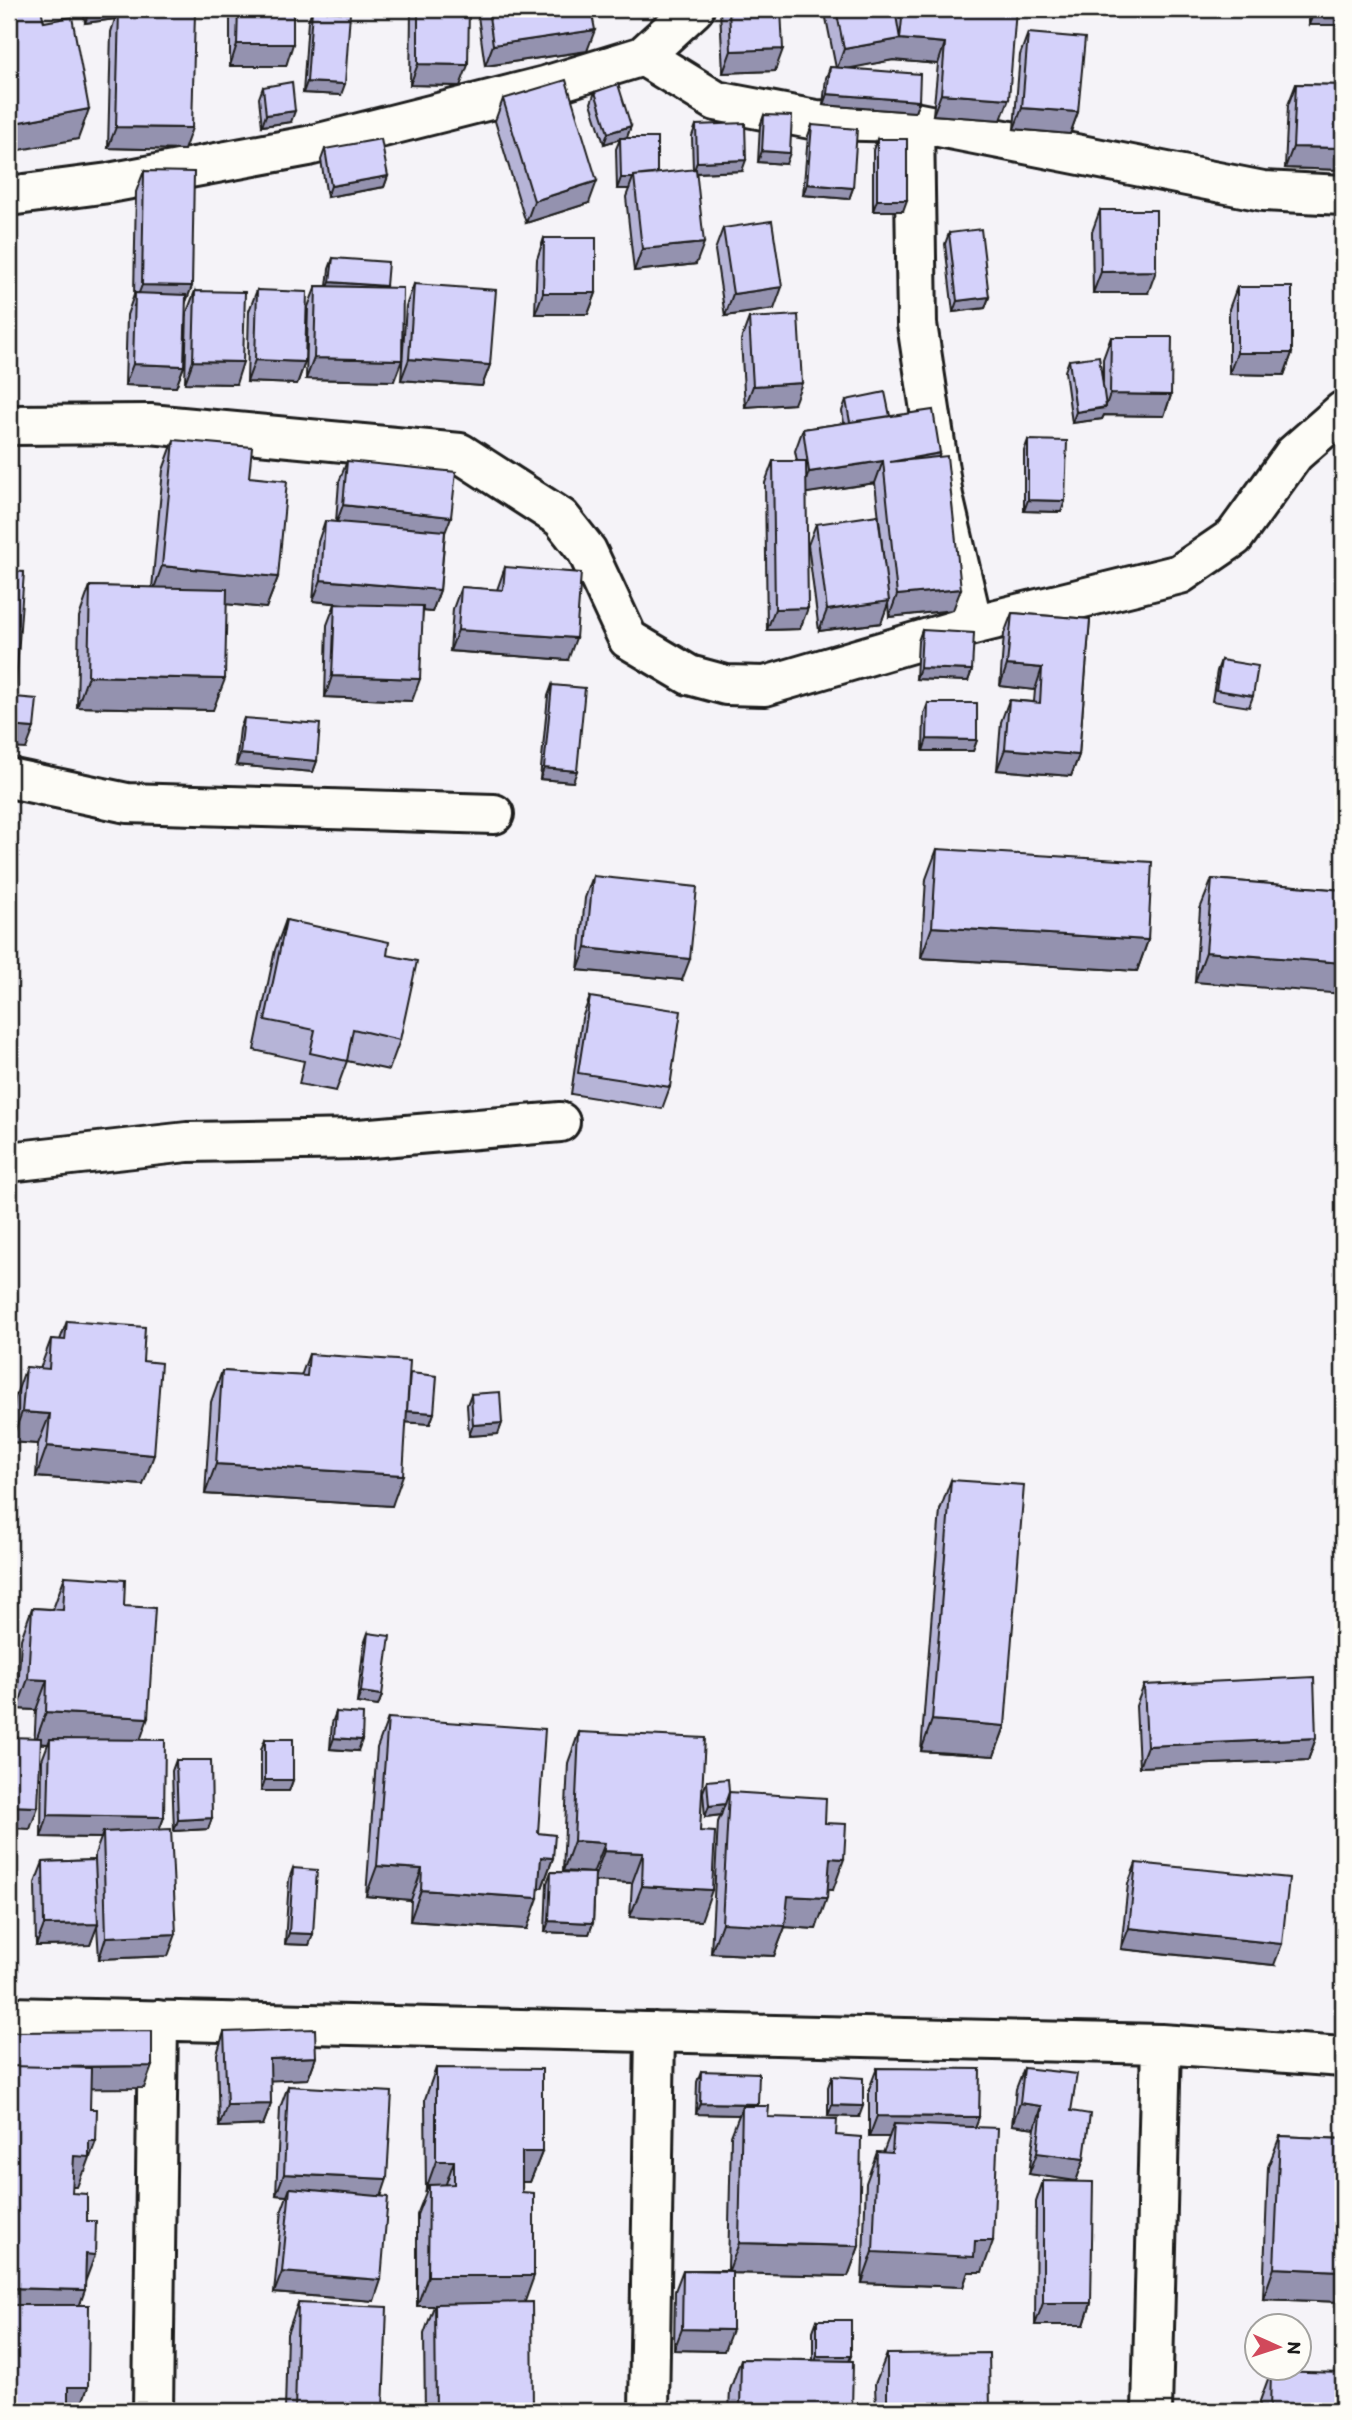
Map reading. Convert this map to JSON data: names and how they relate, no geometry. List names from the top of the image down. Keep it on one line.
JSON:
{"north":"right"}
